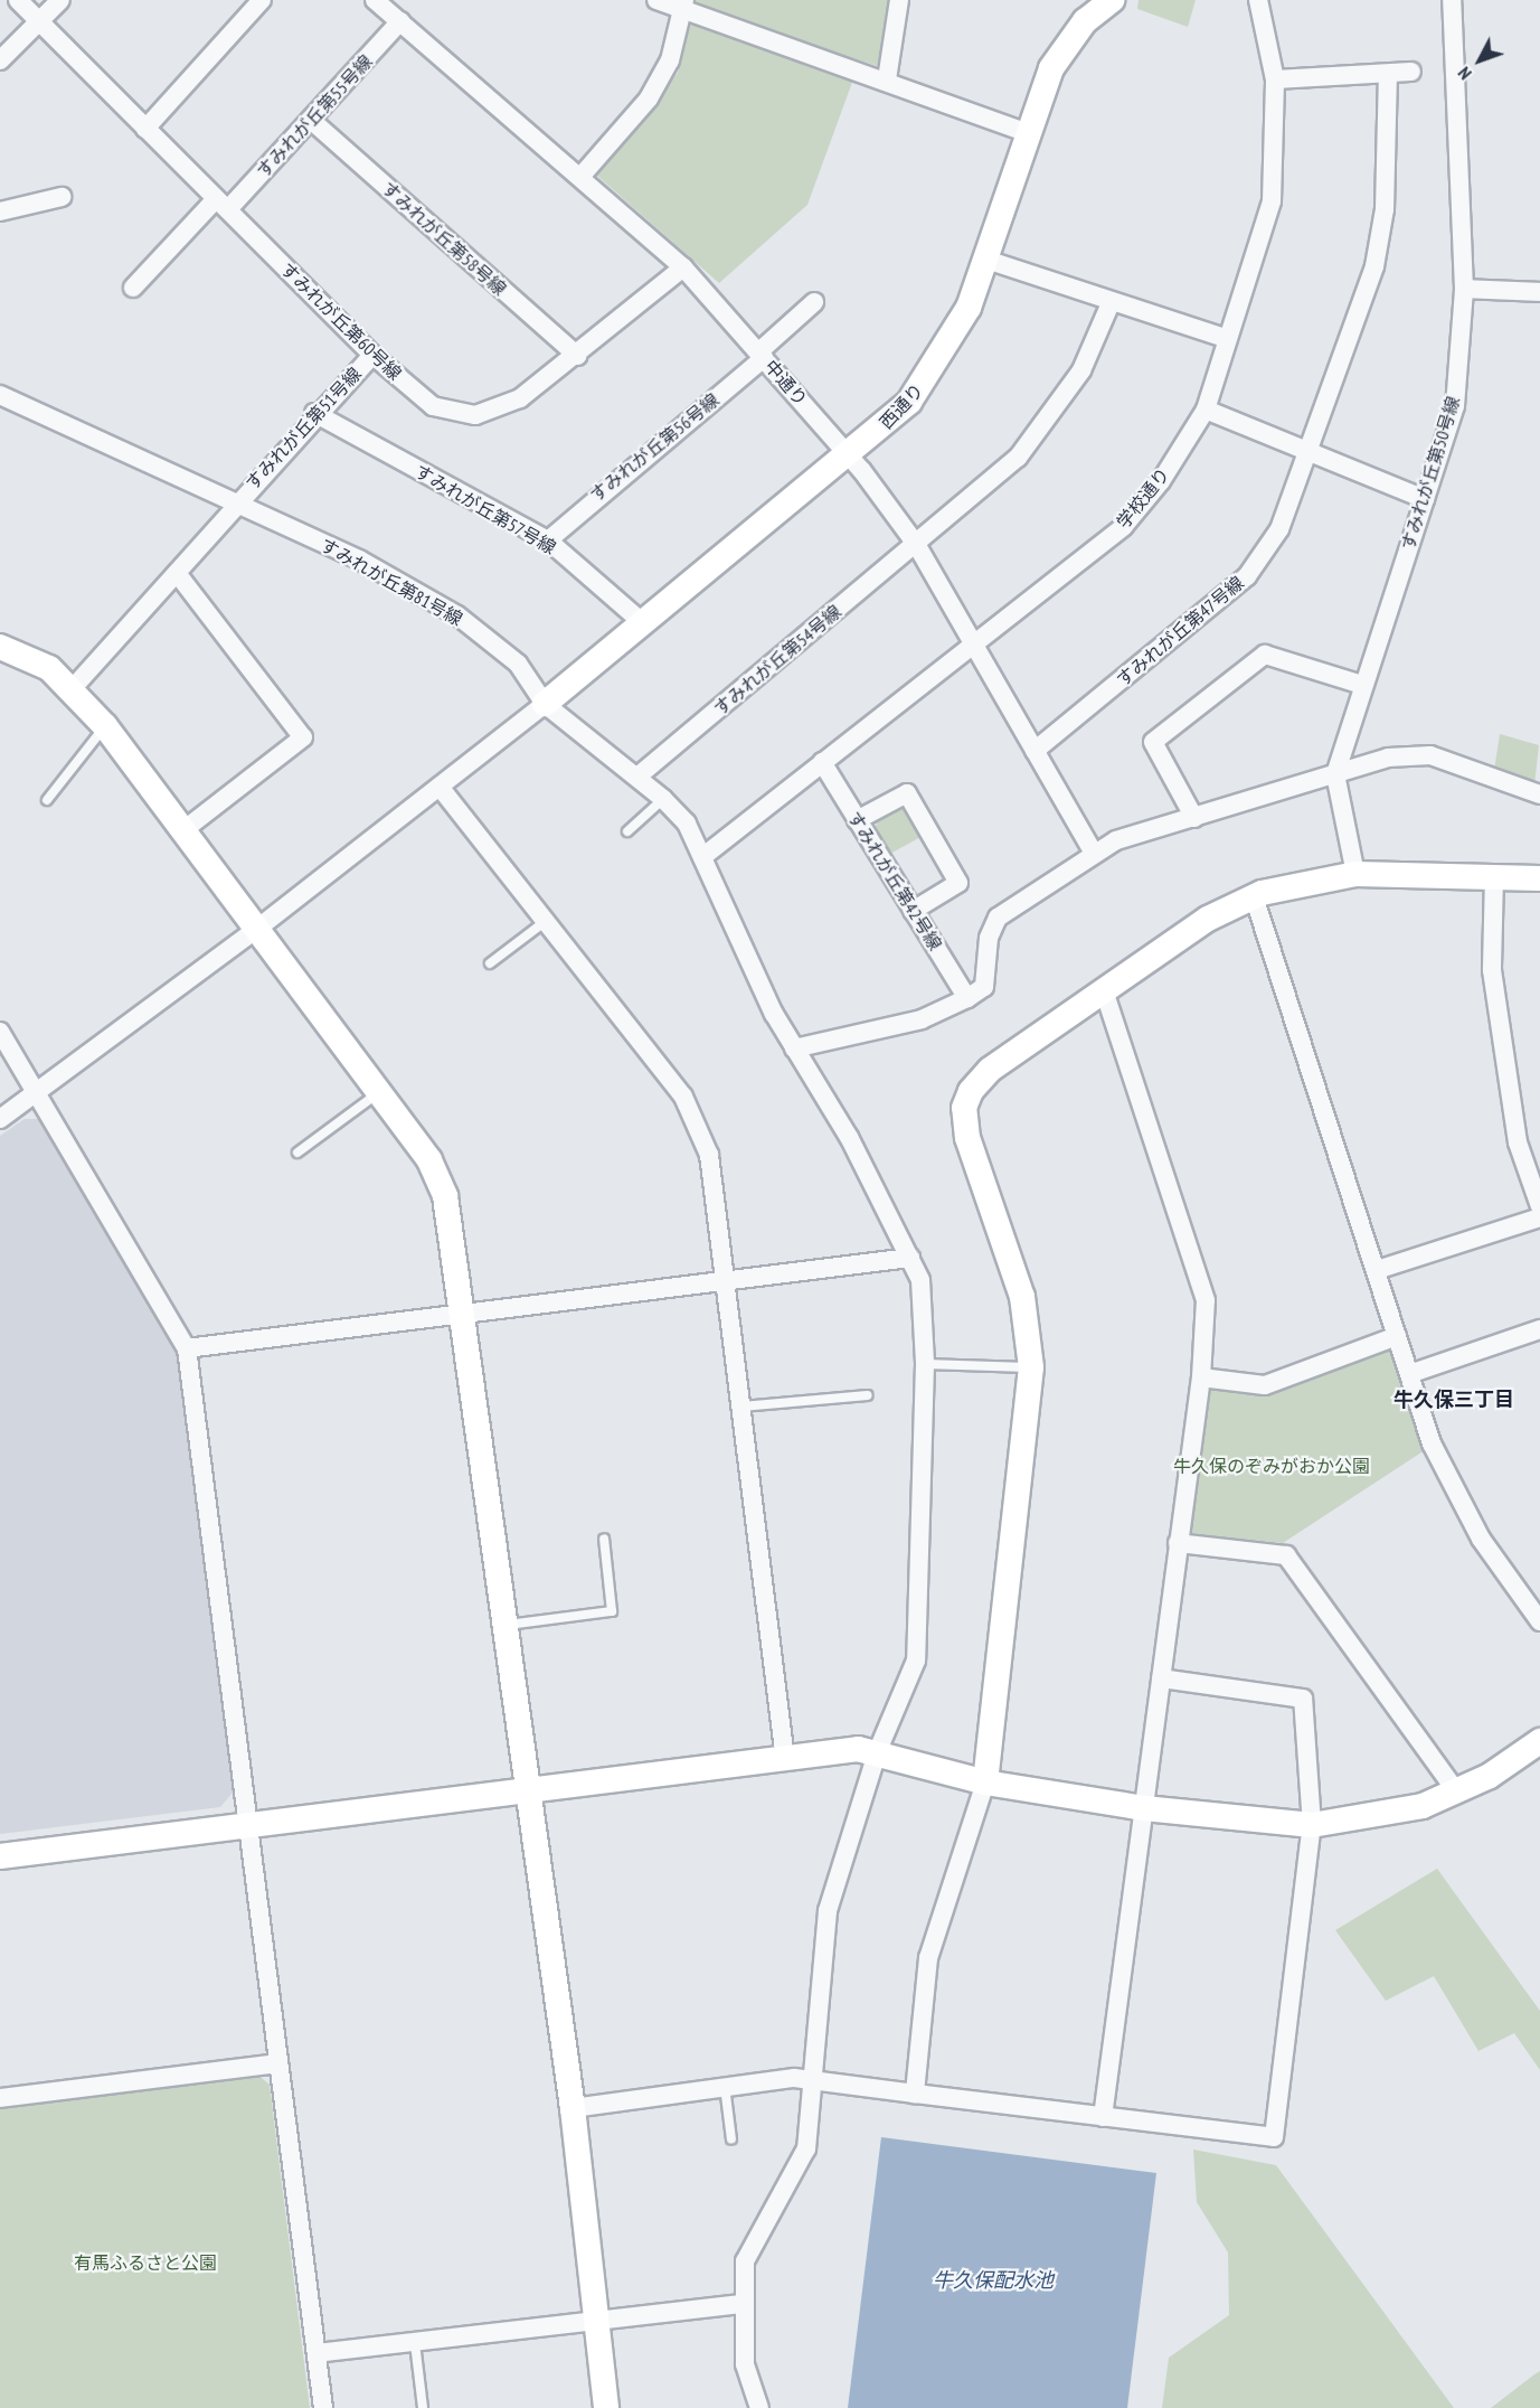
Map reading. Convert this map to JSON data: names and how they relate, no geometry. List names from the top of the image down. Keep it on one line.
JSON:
{"streets":{"street":["すみれが丘第55号線","すみれが丘第58号線","すみれが丘第60号線","中通り","西通り","すみれが丘第51号線","すみれが丘第56号線","すみれが丘第50号線","学校通り","すみれが丘第57号線","すみれが丘第81号線","すみれが丘第47号線","すみれが丘第54号線","すみれが丘第42号線"]},"crossings":[["すみれが丘第55号線","すみれが丘第58号線"],["すみれが丘第55号線","すみれが丘第60号線"],["すみれが丘第55号線","中通り"],["すみれが丘第58号線","すみれが丘第60号線"],["すみれが丘第60号線","中通り"],["すみれが丘第60号線","すみれが丘第51号線"],["中通り","西通り"],["中通り","すみれが丘第56号線"],["中通り","学校通り"],["中通り","すみれが丘第47号線"],["中通り","すみれが丘第54号線"],["西通り","すみれが丘第57号線"],["西通り","すみれが丘第81号線"],["すみれが丘第51号線","すみれが丘第57号線"],["すみれが丘第51号線","すみれが丘第81号線"],["すみれが丘第56号線","すみれが丘第57号線"],["学校通り","すみれが丘第81号線"],["学校通り","すみれが丘第42号線"],["すみれが丘第81号線","すみれが丘第54号線"]],"districts":["牛久保三丁目"],"water":["牛久保配水池"],"parks":["牛久保のぞみがおか公園","有馬ふるさと公園"],"north":"bottom left"}
